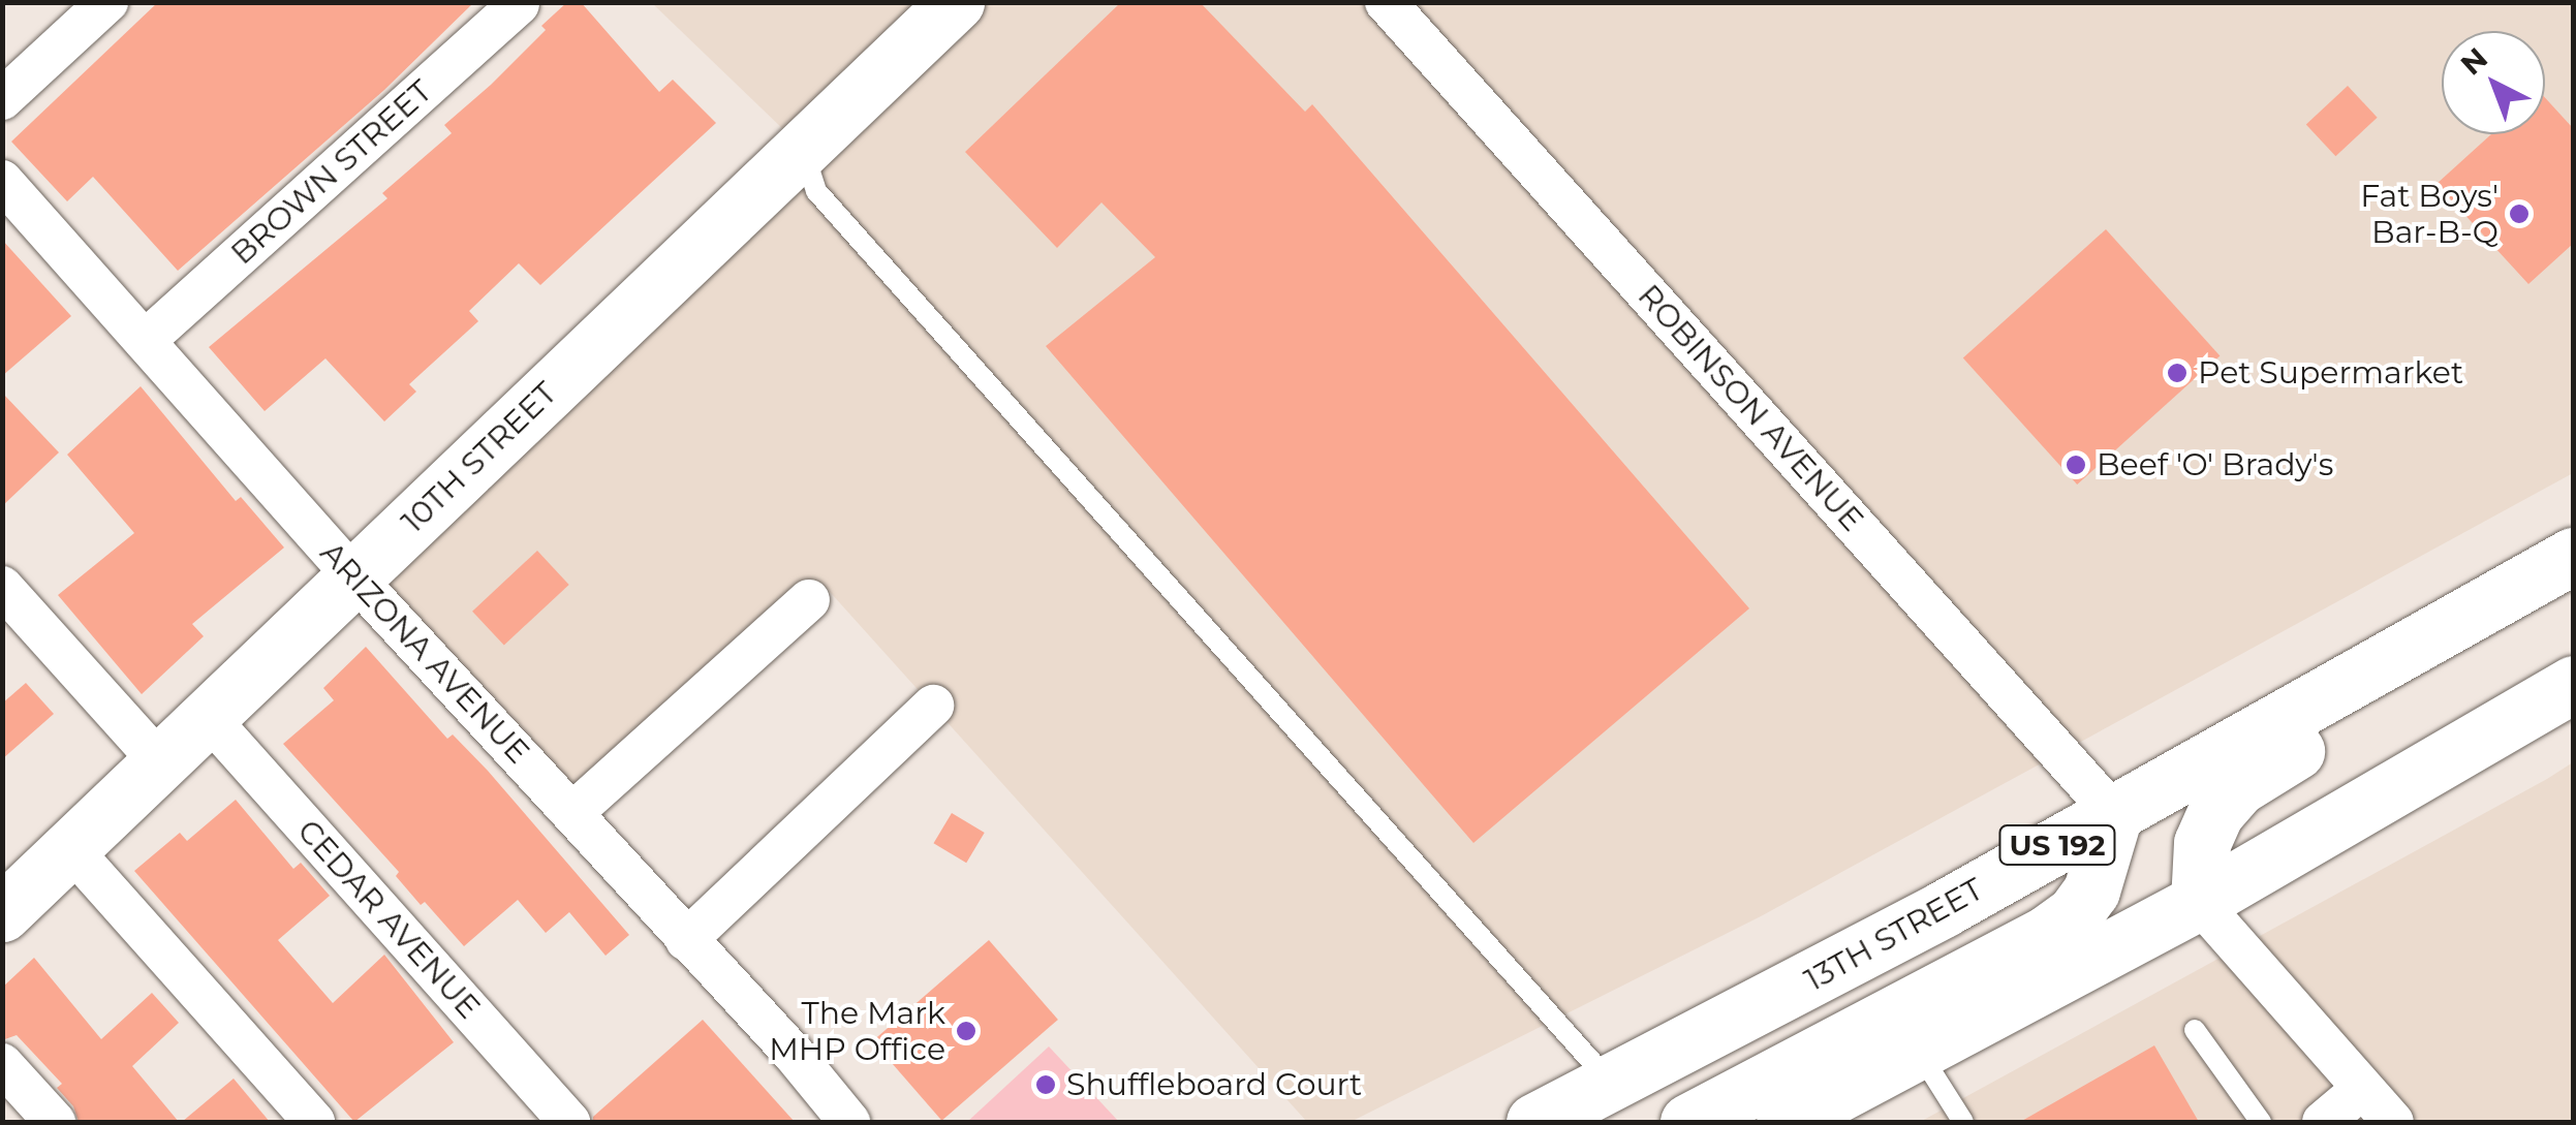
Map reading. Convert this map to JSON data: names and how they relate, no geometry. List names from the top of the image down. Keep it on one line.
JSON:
{"streets":{"main road":["10TH STREET","US 192","13TH STREET"],"street":["BROWN STREET","ROBINSON AVENUE","ARIZONA AVENUE","CEDAR AVENUE"]},"crossings":[["BROWN STREET","ARIZONA AVENUE"],["ROBINSON AVENUE","13TH STREET"],["10TH STREET","ARIZONA AVENUE"],["10TH STREET","CEDAR AVENUE"]],"places":["Fat Boys' Bar-B-Q","Pet Supermarket","Beef 'O' Brady's","The Mark MHP Office","Shuffleboard Court"],"north":"top left"}
